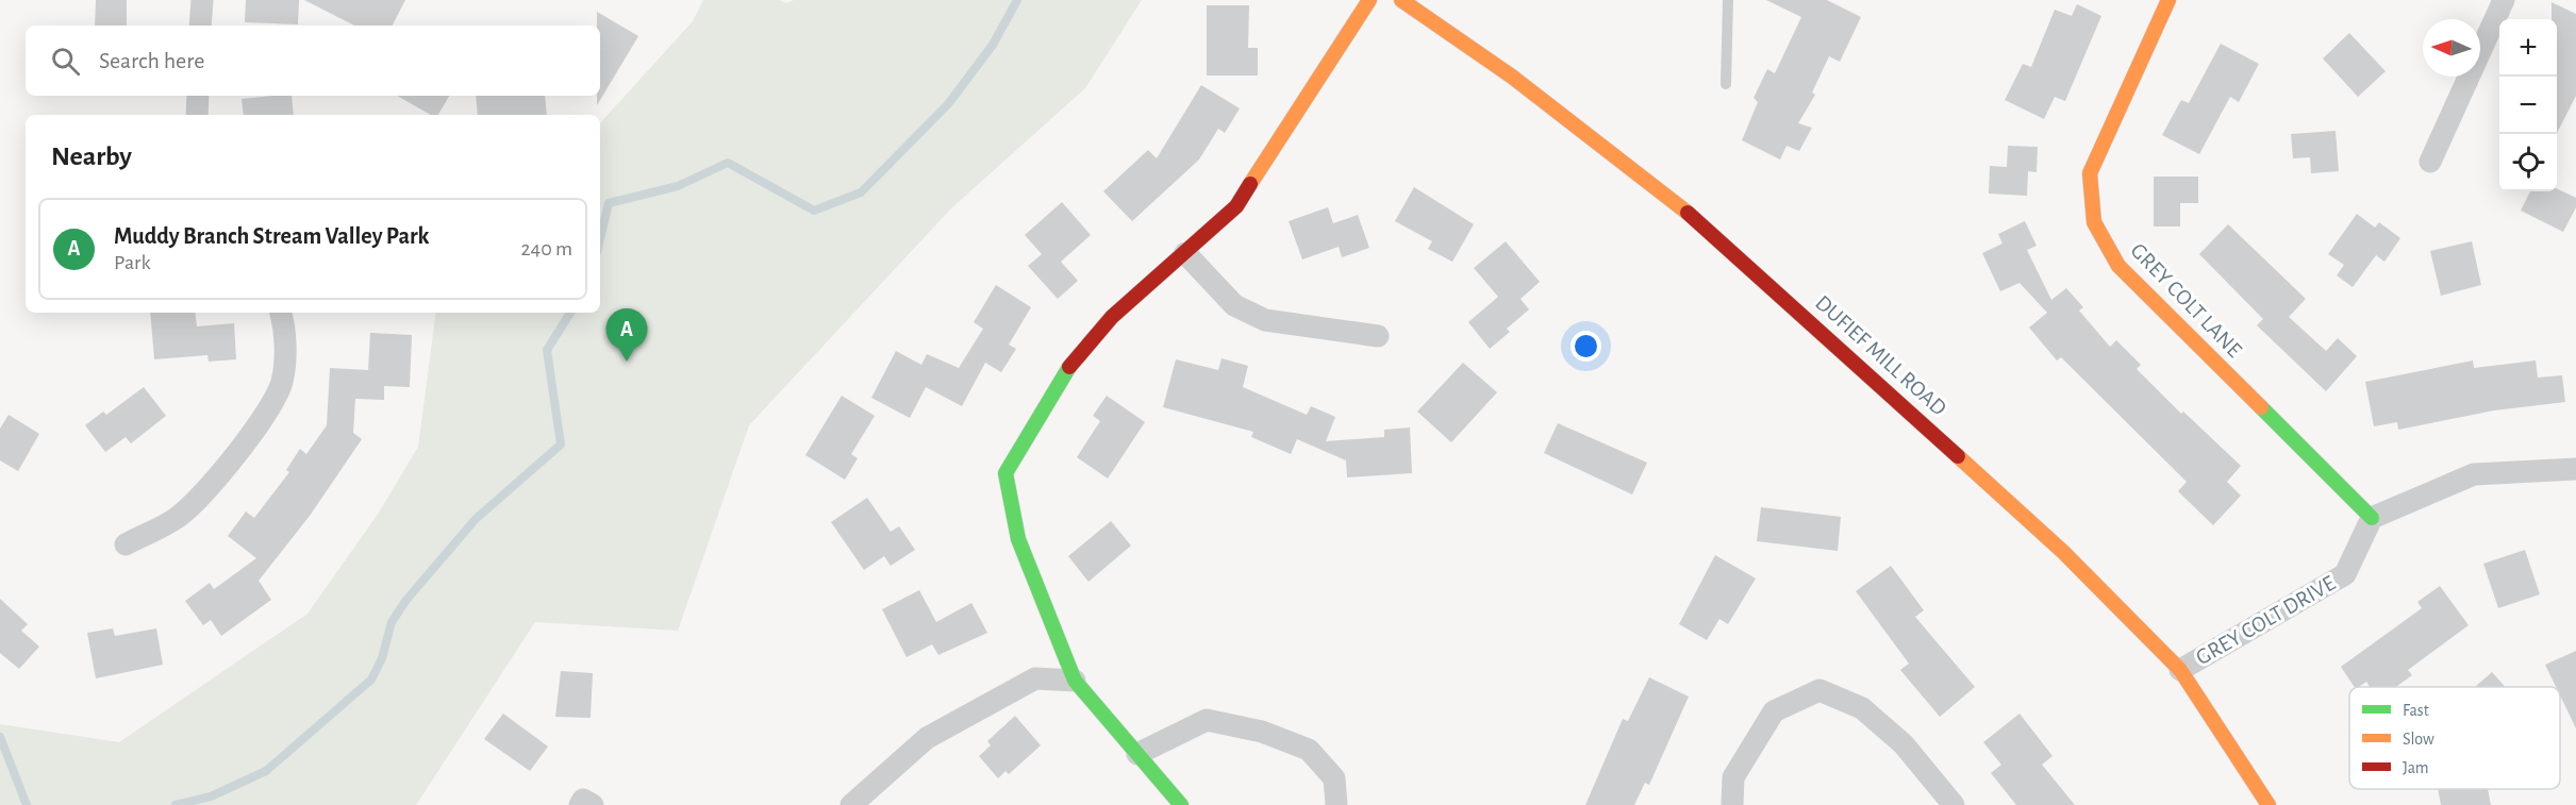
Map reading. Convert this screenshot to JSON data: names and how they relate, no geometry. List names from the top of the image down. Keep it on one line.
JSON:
{"streets":{"street":["GREY COLT LANE","DUFIEF MILL ROAD","GREY COLT DRIVE"]},"crossings":[["GREY COLT LANE","GREY COLT DRIVE"],["DUFIEF MILL ROAD","GREY COLT DRIVE"]],"legend":["Fast","Slow","Jam"],"north":"left","page":{"map_buttons":["+","−"],"search":"Search here","heading":"Nearby","list":[{"mark":"A","name":"Muddy Branch Stream Valley Park","note":"Park","value":"240 m"}],"pins":"A"}}
